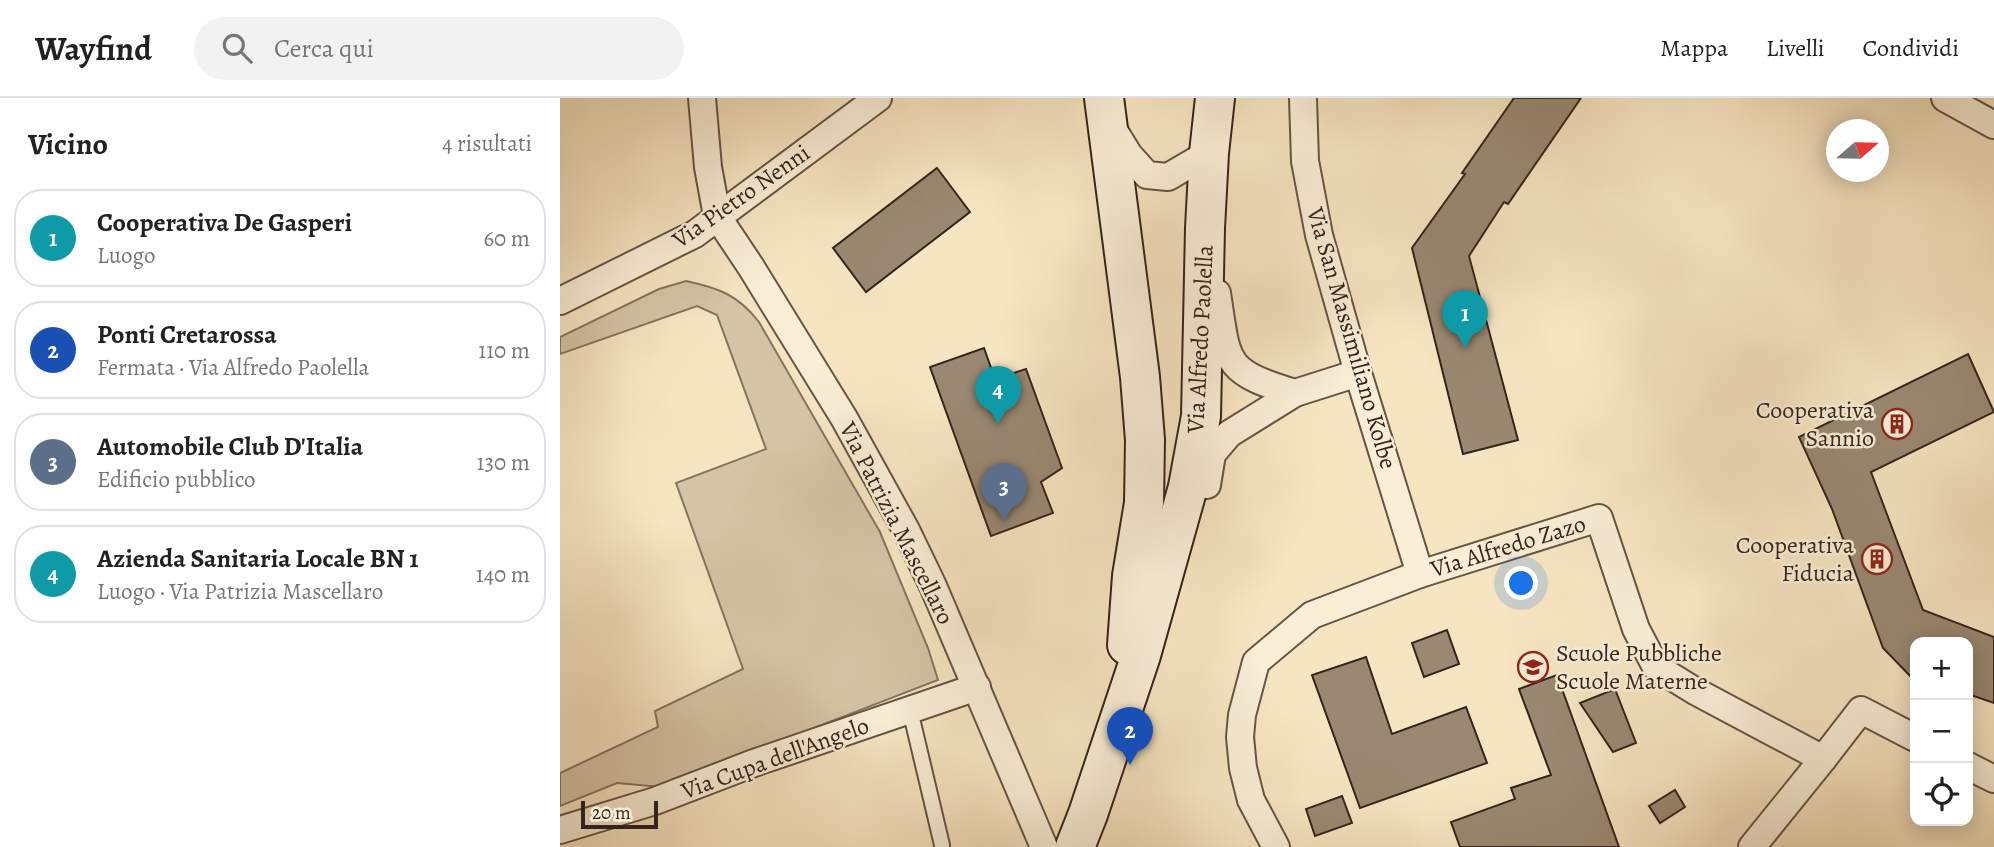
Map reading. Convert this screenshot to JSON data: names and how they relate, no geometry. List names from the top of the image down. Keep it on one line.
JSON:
{"streets":{"main road":["Via Alfredo Paolella"],"street":["Via Pietro Nenni","Via San Massimiliano Kolbe","Via Patrizia Mascellaro","Via Alfredo Zazo","Via Cupa dell'Angelo"]},"crossings":[["Via Pietro Nenni","Via Patrizia Mascellaro"],["Via San Massimiliano Kolbe","Via Alfredo Zazo"],["Via Patrizia Mascellaro","Via Cupa dell'Angelo"]],"places":{"building":["Cooperativa Sannio","Cooperativa Fiducia"],"school or university":["Scuole Pubbliche Scuole Materne"]},"scale_bar":"20 m","north":"right","page":{"header":"Wayfind","search":"Cerca qui","nav":["Mappa","Livelli","Condividi"],"heading":["Vicino","4 risultati"],"list":[{"mark":"1","name":"Cooperativa De Gasperi","note":"Luogo","value":"60 m"},{"mark":"2","name":"Ponti Cretarossa","note":"Fermata · Via Alfredo Paolella","value":"110 m"},{"mark":"3","name":"Automobile Club D'Italia","note":"Edificio pubblico","value":"130 m"},{"mark":"4","name":"Azienda Sanitaria Locale BN 1","note":"Luogo · Via Patrizia Mascellaro","value":"140 m"}],"pins":["1","4","3","2"],"map_buttons":["+","−"],"scale":"20 m"}}
